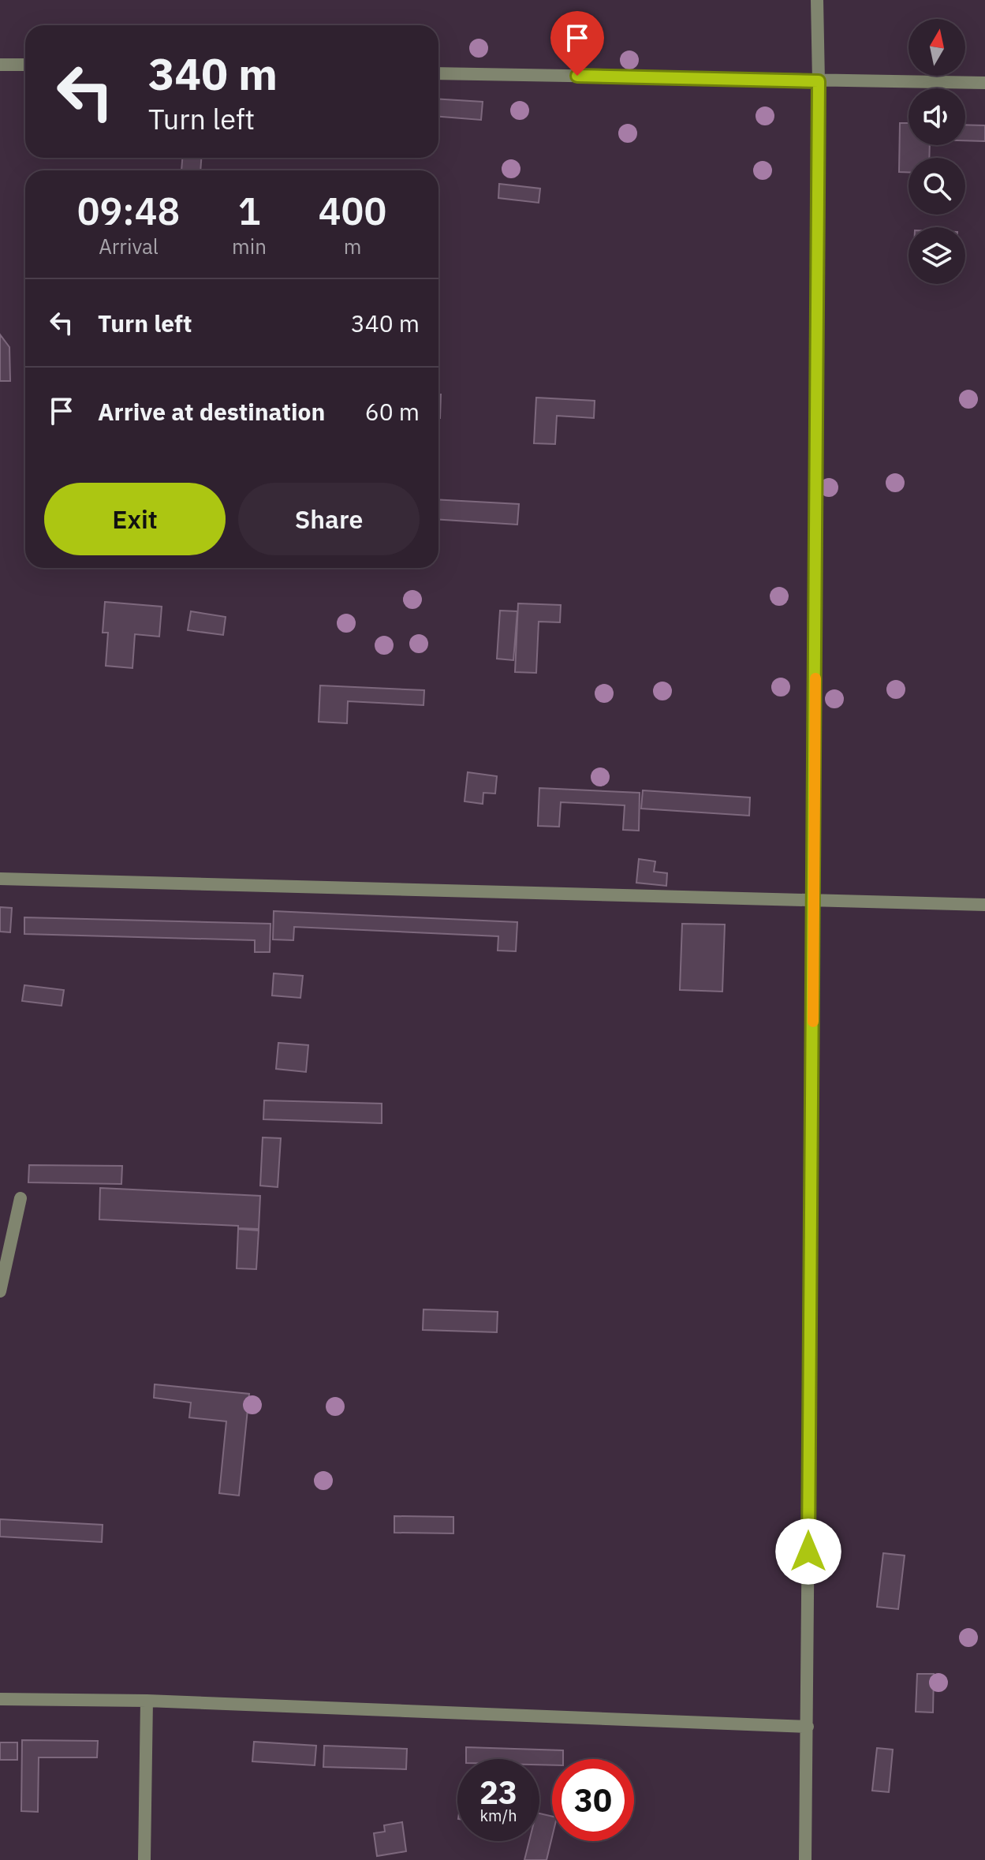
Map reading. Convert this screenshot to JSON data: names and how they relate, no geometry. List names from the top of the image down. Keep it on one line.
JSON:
{"north":"top","page":{"turn":["340 m","Turn left"],"eta":["09:48","Arrival","1","min","400","m"],"list":[{"name":"Turn left","value":"340 m"},{"name":"Arrive at destination","value":"60 m"}],"buttons":["Exit","Share"],"speed":"23 km/h","limit":"30"}}
